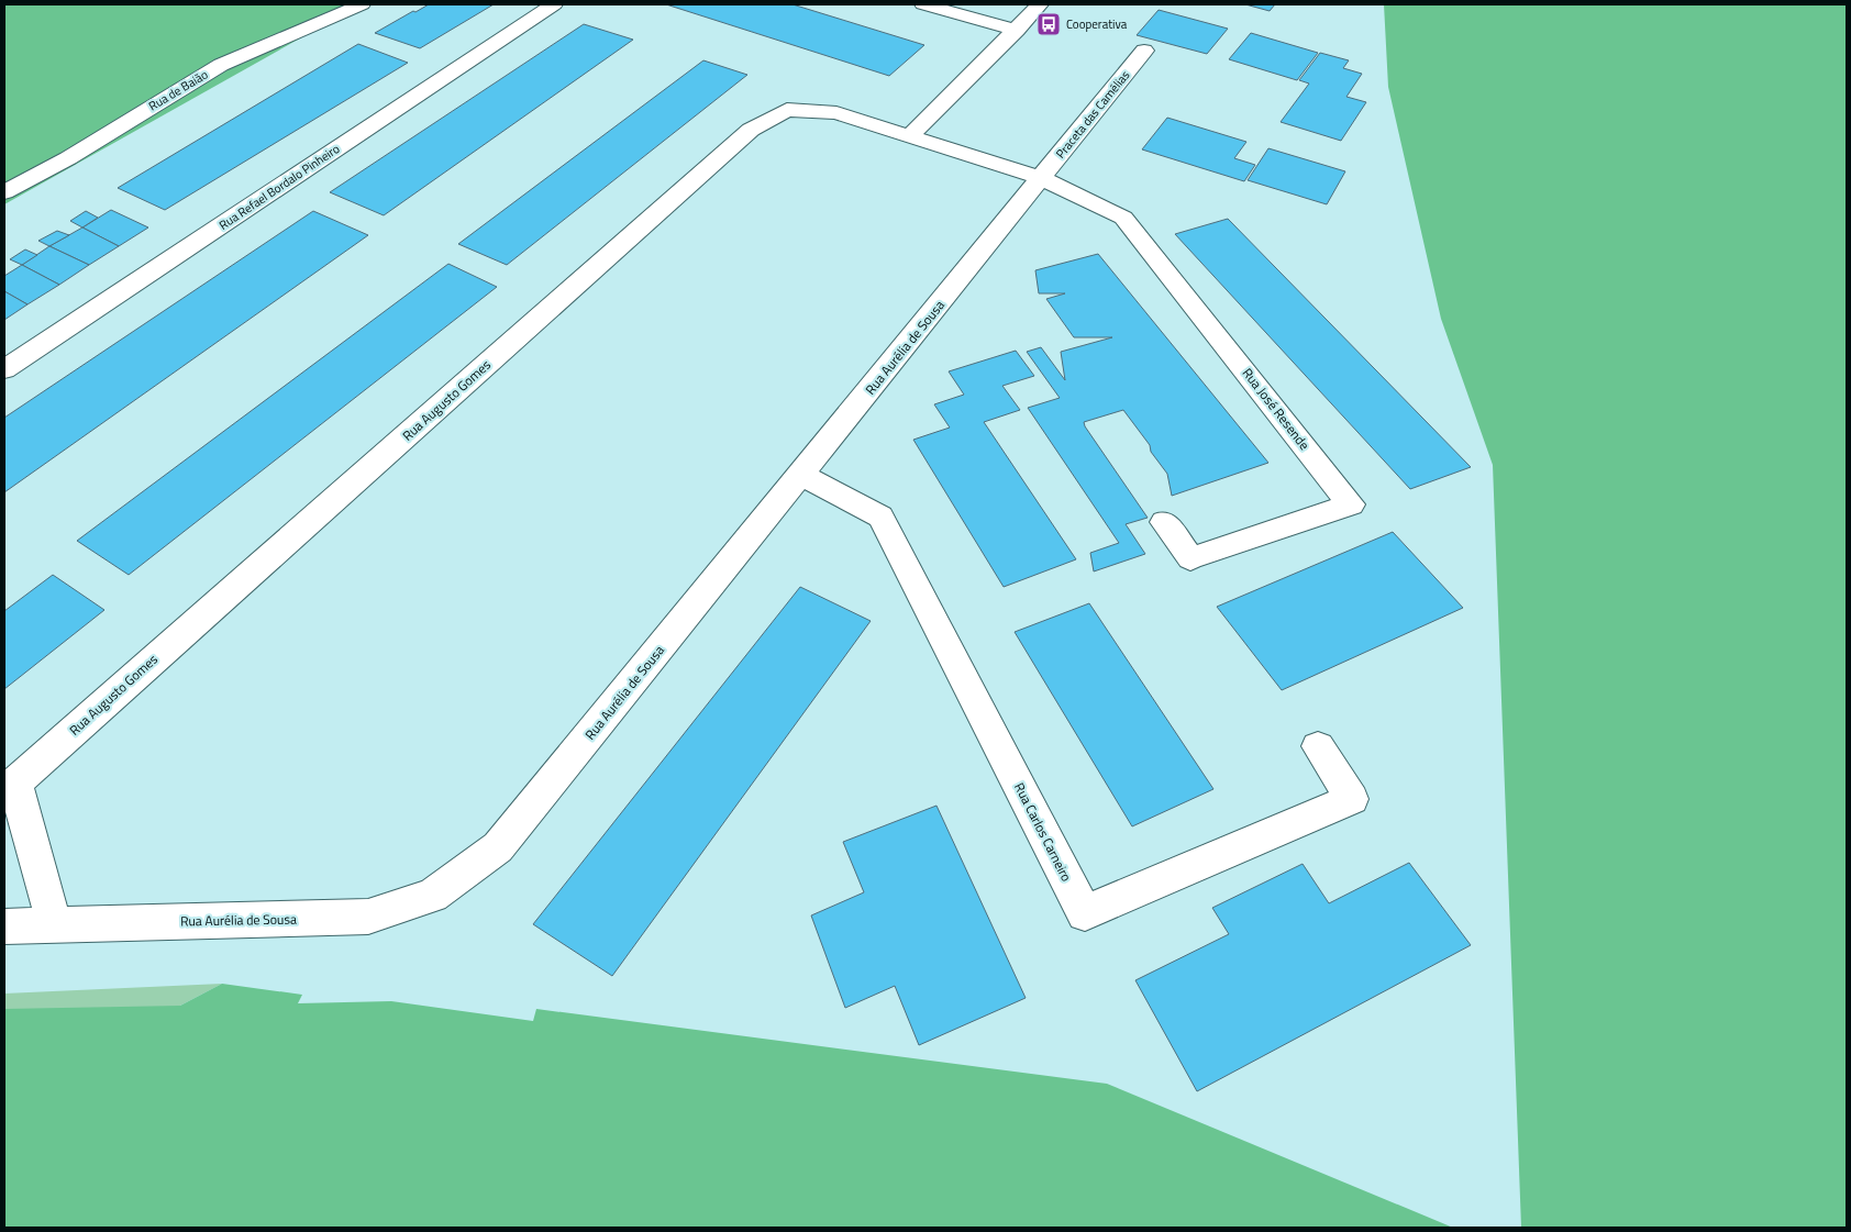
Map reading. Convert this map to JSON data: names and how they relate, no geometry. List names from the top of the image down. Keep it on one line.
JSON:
{"streets":{"street":["Rua de Baião","Praceta das Camélias","Rua Refael Bordalo Pinheiro","Rua Aurélia de Sousa","Rua Augusto Gomes","Rua José Resende","Rua Carlos Carneiro"]},"crossings":[["Praceta das Camélias","Rua Aurélia de Sousa"],["Praceta das Camélias","Rua Augusto Gomes"],["Praceta das Camélias","Rua José Resende"],["Rua Aurélia de Sousa","Rua Augusto Gomes"],["Rua Aurélia de Sousa","Rua José Resende"],["Rua Aurélia de Sousa","Rua Carlos Carneiro"],["Rua Augusto Gomes","Rua José Resende"]],"places":{"bus stop":["Cooperativa"]}}
